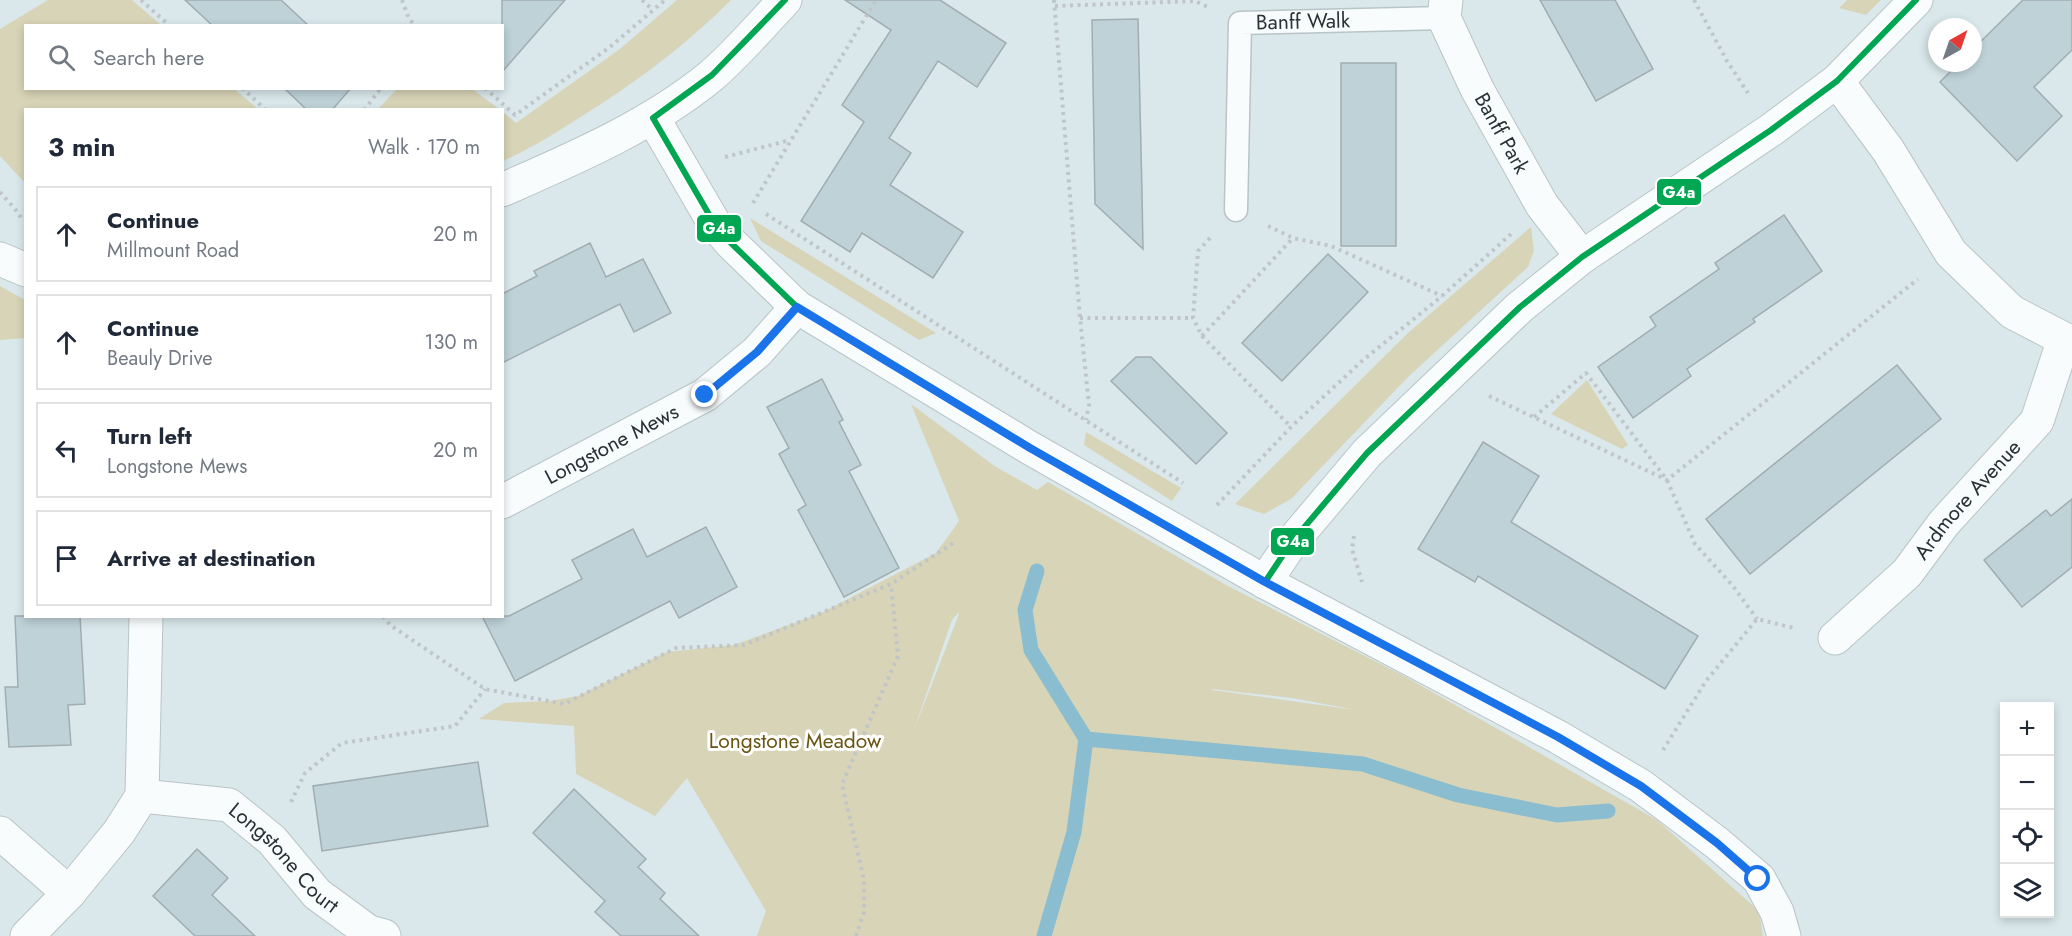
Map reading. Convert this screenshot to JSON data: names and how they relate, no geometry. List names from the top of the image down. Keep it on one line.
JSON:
{"streets":{"street":["Banff Park","Longstone Mews","Ardmore Avenue","Longstone Court"],"lane":["Banff Walk"]},"crossings":[["Banff Walk","Banff Park"]],"parks":["Longstone Meadow"],"lines":["transit line G4a"],"north":"top right","page":{"search":"Search here","heading":["3 min","Walk · 170 m"],"list":[["Continue","Millmount Road","20 m"],["Continue","Beauly Drive","130 m"],["Turn left","Longstone Mews","20 m"],"Arrive at destination"],"map_buttons":["+","−"]}}
